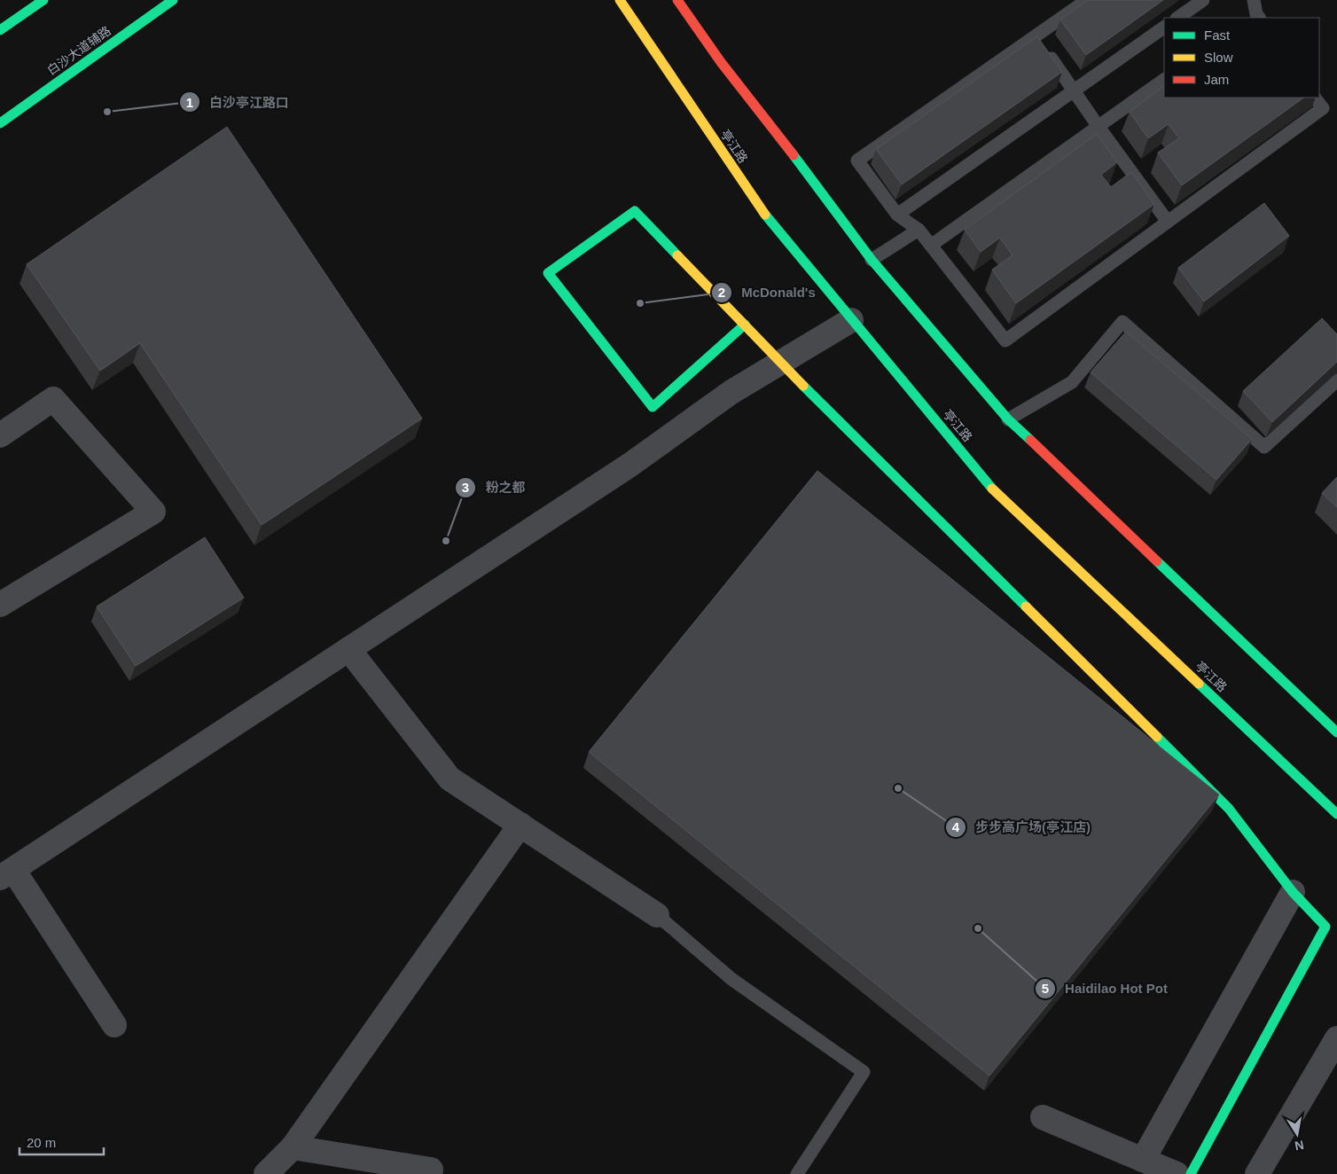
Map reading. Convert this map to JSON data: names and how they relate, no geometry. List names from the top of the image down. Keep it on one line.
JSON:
{"streets":{"main road":["白沙大道辅路","亭江路"]},"places":["白沙亭江路口","McDonald's","粉之都","步步高广场(亭江店)","Haidilao Hot Pot"],"legend":["Fast","Slow","Jam"],"scale_bar":"20 m","north":"bottom"}
